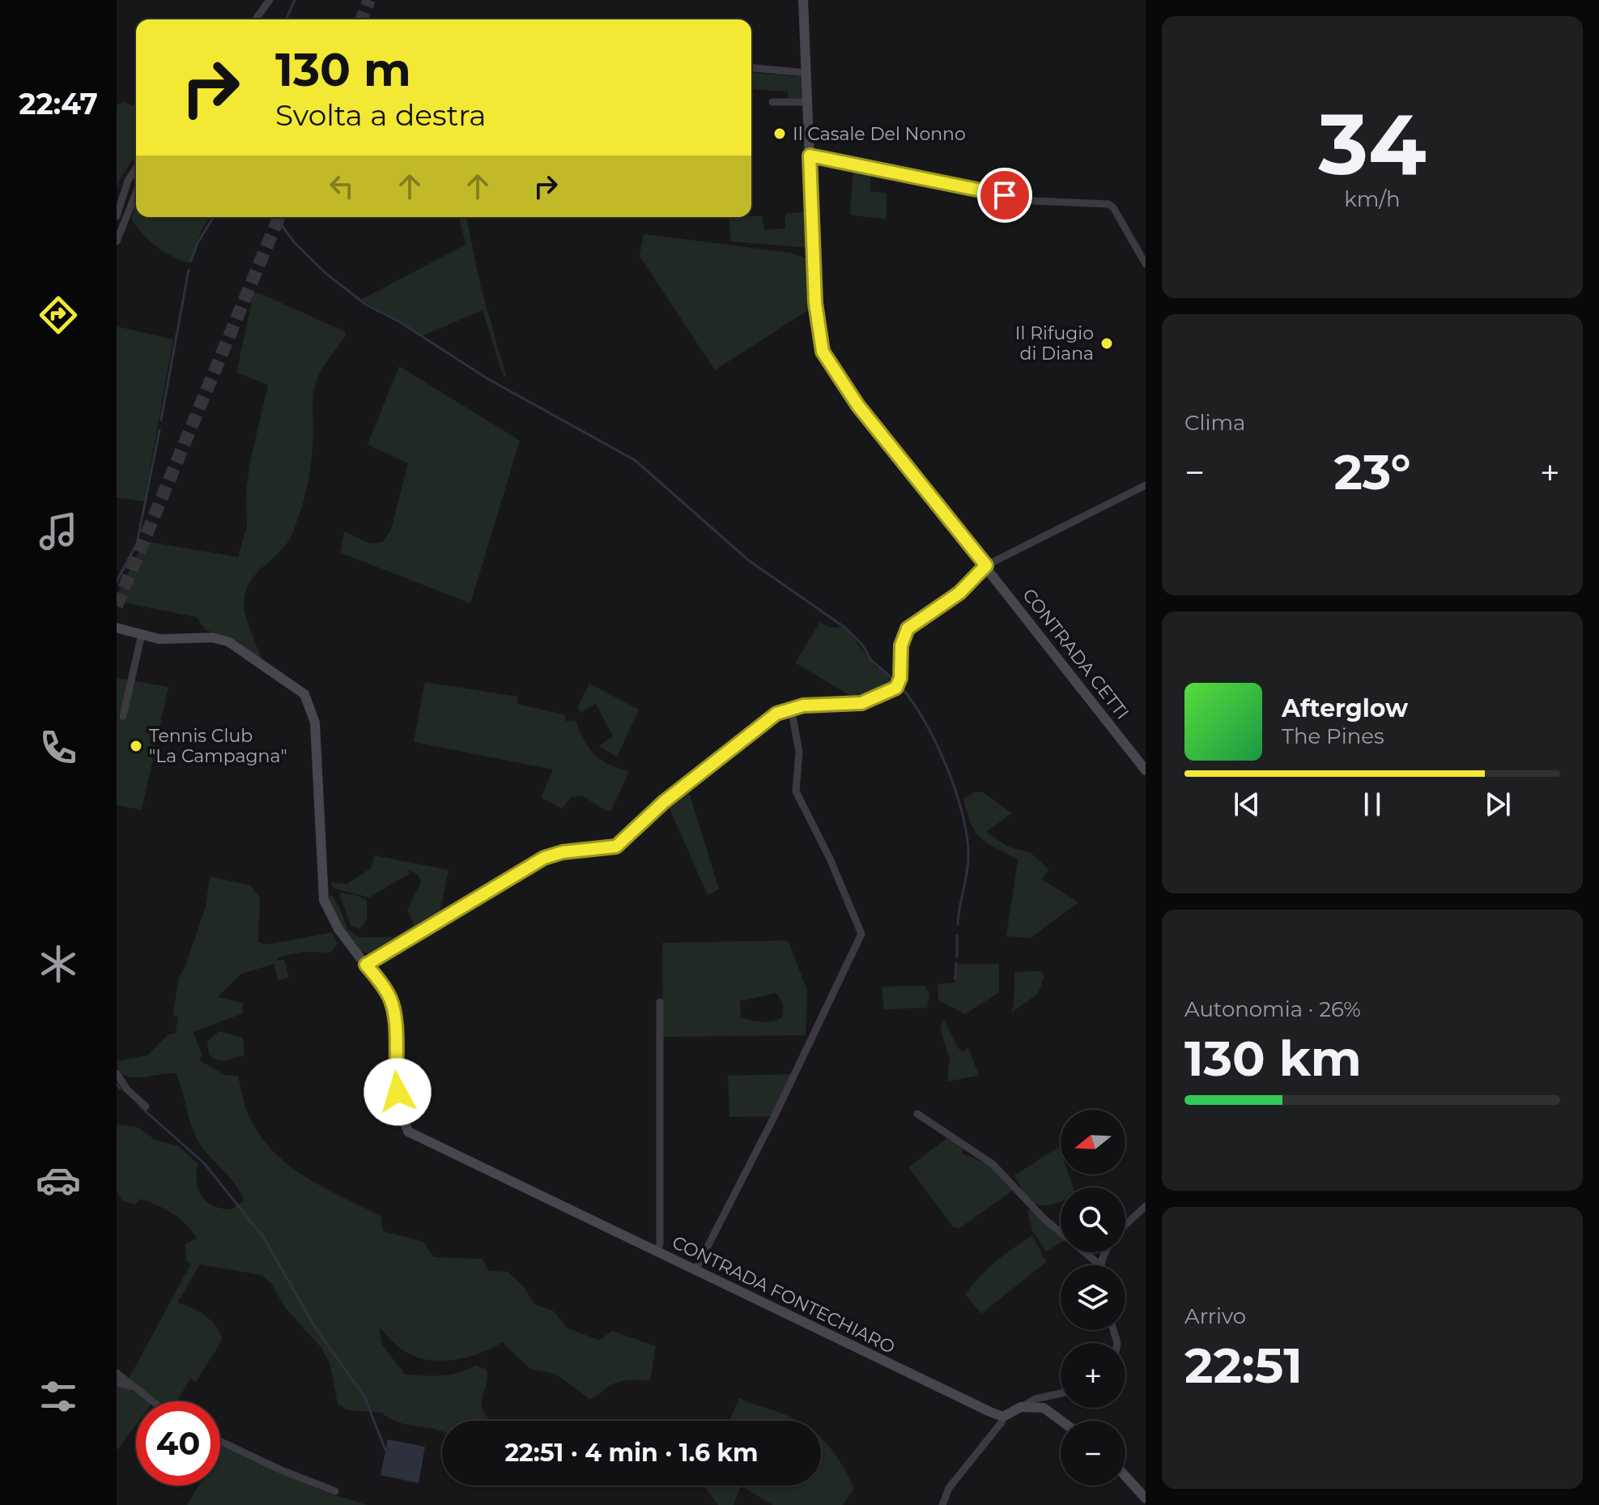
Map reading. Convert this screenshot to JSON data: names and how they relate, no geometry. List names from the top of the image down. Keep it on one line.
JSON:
{"streets":{"street":["CONTRADA CETTI","CONTRADA FONTECHIARO"]},"places":["Il Casale Del Nonno","Il Rifugio di Diana","Tennis Club \"La Campagna\""],"north":"left","page":{"tabs":"22:47","tile":[["34","km/h"],"Clima",["Autonomia · 26%","130 km"],["Arrivo","22:51"]],"turn":["130 m","Svolta a destra"],"heat":["−","23°","+"],"song":["Afterglow","The Pines"],"map_buttons":["+","−"],"limit":"40","trip":"22:51 · 4 min · 1.6 km"}}
